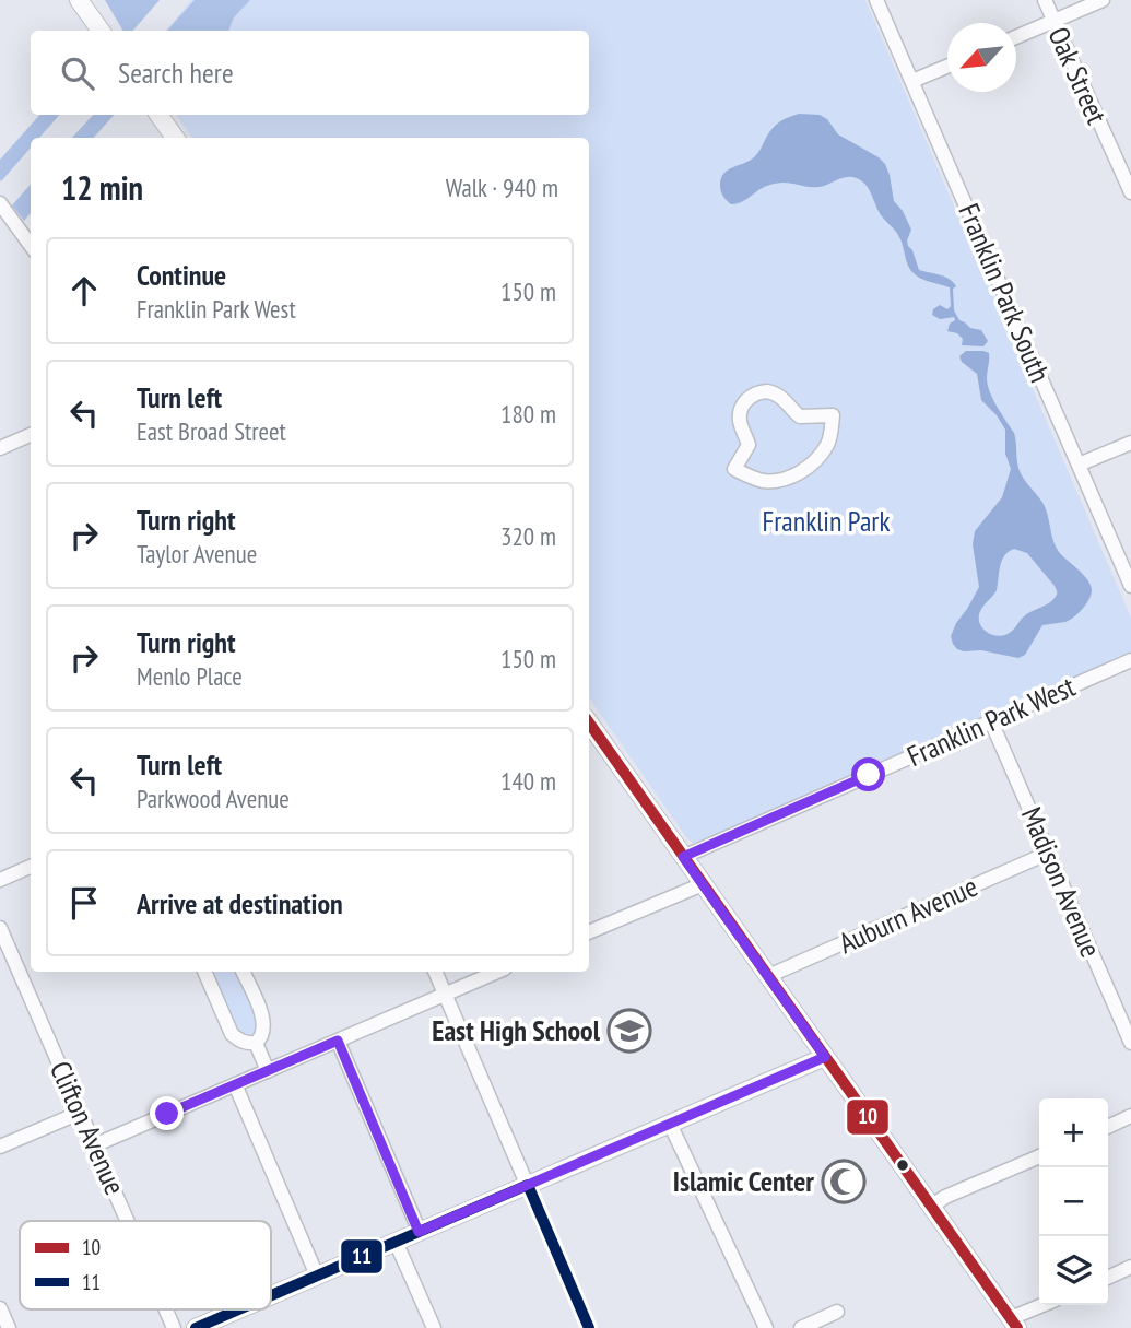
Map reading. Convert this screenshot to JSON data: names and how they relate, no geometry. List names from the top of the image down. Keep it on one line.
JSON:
{"streets":{"street":["Oak Street","Franklin Park South","Franklin Park West","Madison Avenue","Auburn Avenue","Clifton Avenue"]},"crossings":[["Franklin Park West","Madison Avenue"],["Madison Avenue","Auburn Avenue"]],"parks":["Franklin Park"],"places":{"school or university":["East High School"],"mosque":["Islamic Center"]},"lines":["transit line 10","transit line 11"],"legend":["10","11"],"north":"bottom left","page":{"search":"Search here","heading":["12 min","Walk · 940 m"],"list":[["Continue","Franklin Park West","150 m"],["Turn left","East Broad Street","180 m"],["Turn right","Taylor Avenue","320 m"],["Turn right","Menlo Place","150 m"],["Turn left","Parkwood Avenue","140 m"],"Arrive at destination"],"map_buttons":["+","−"]}}
